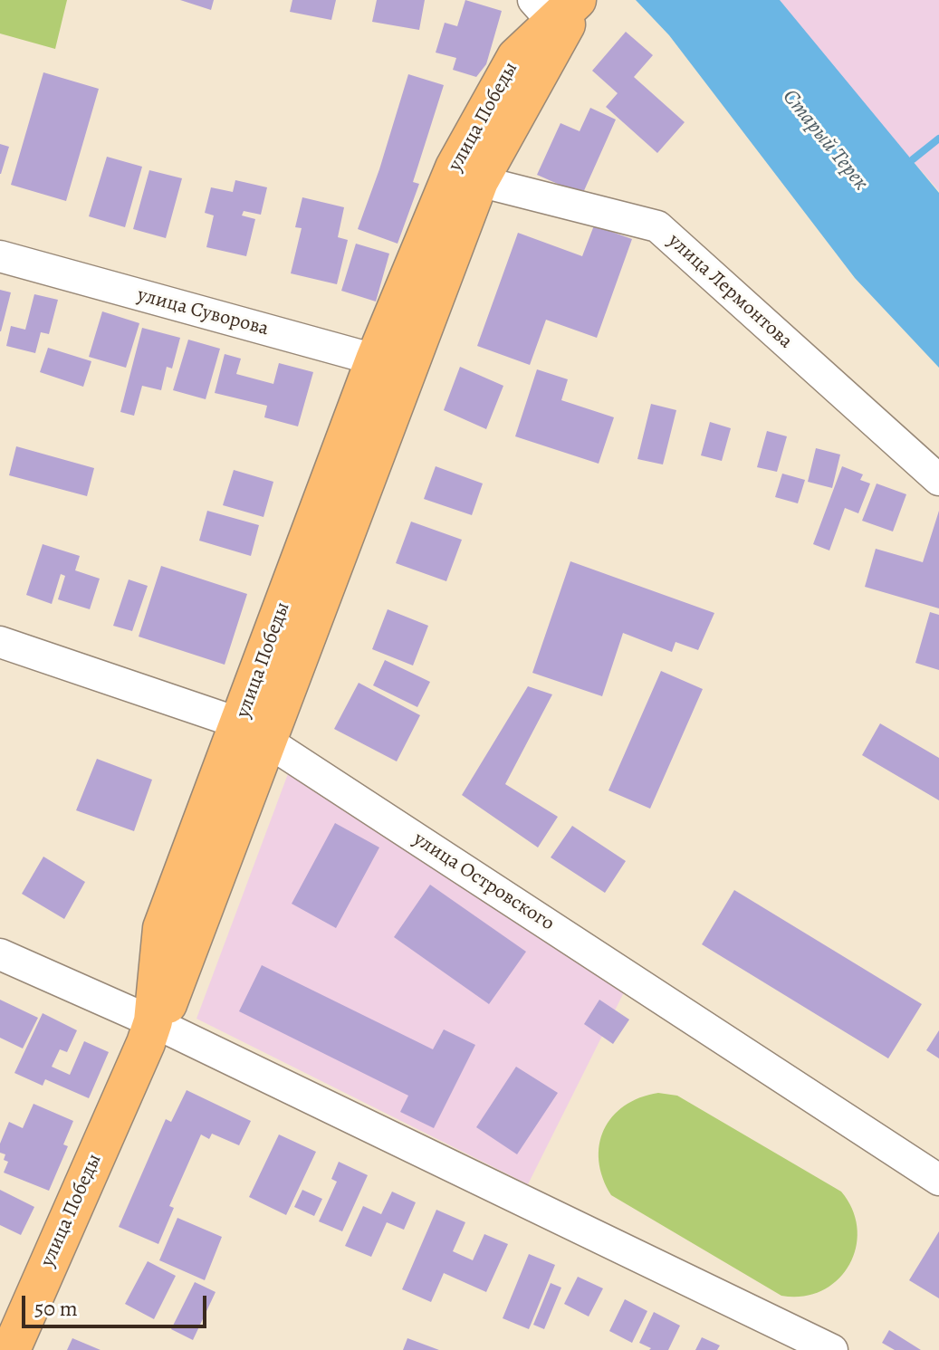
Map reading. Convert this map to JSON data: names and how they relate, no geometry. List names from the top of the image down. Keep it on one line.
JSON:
{"streets":{"main road":["улица Победы"],"street":["улица Лермонтова","улица Суворова","улица Островского"]},"crossings":[["улица Победы","улица Лермонтова"],["улица Победы","улица Суворова"],["улица Победы","улица Островского"]],"water":["Старый Терек"],"scale_bar":"50 m"}
